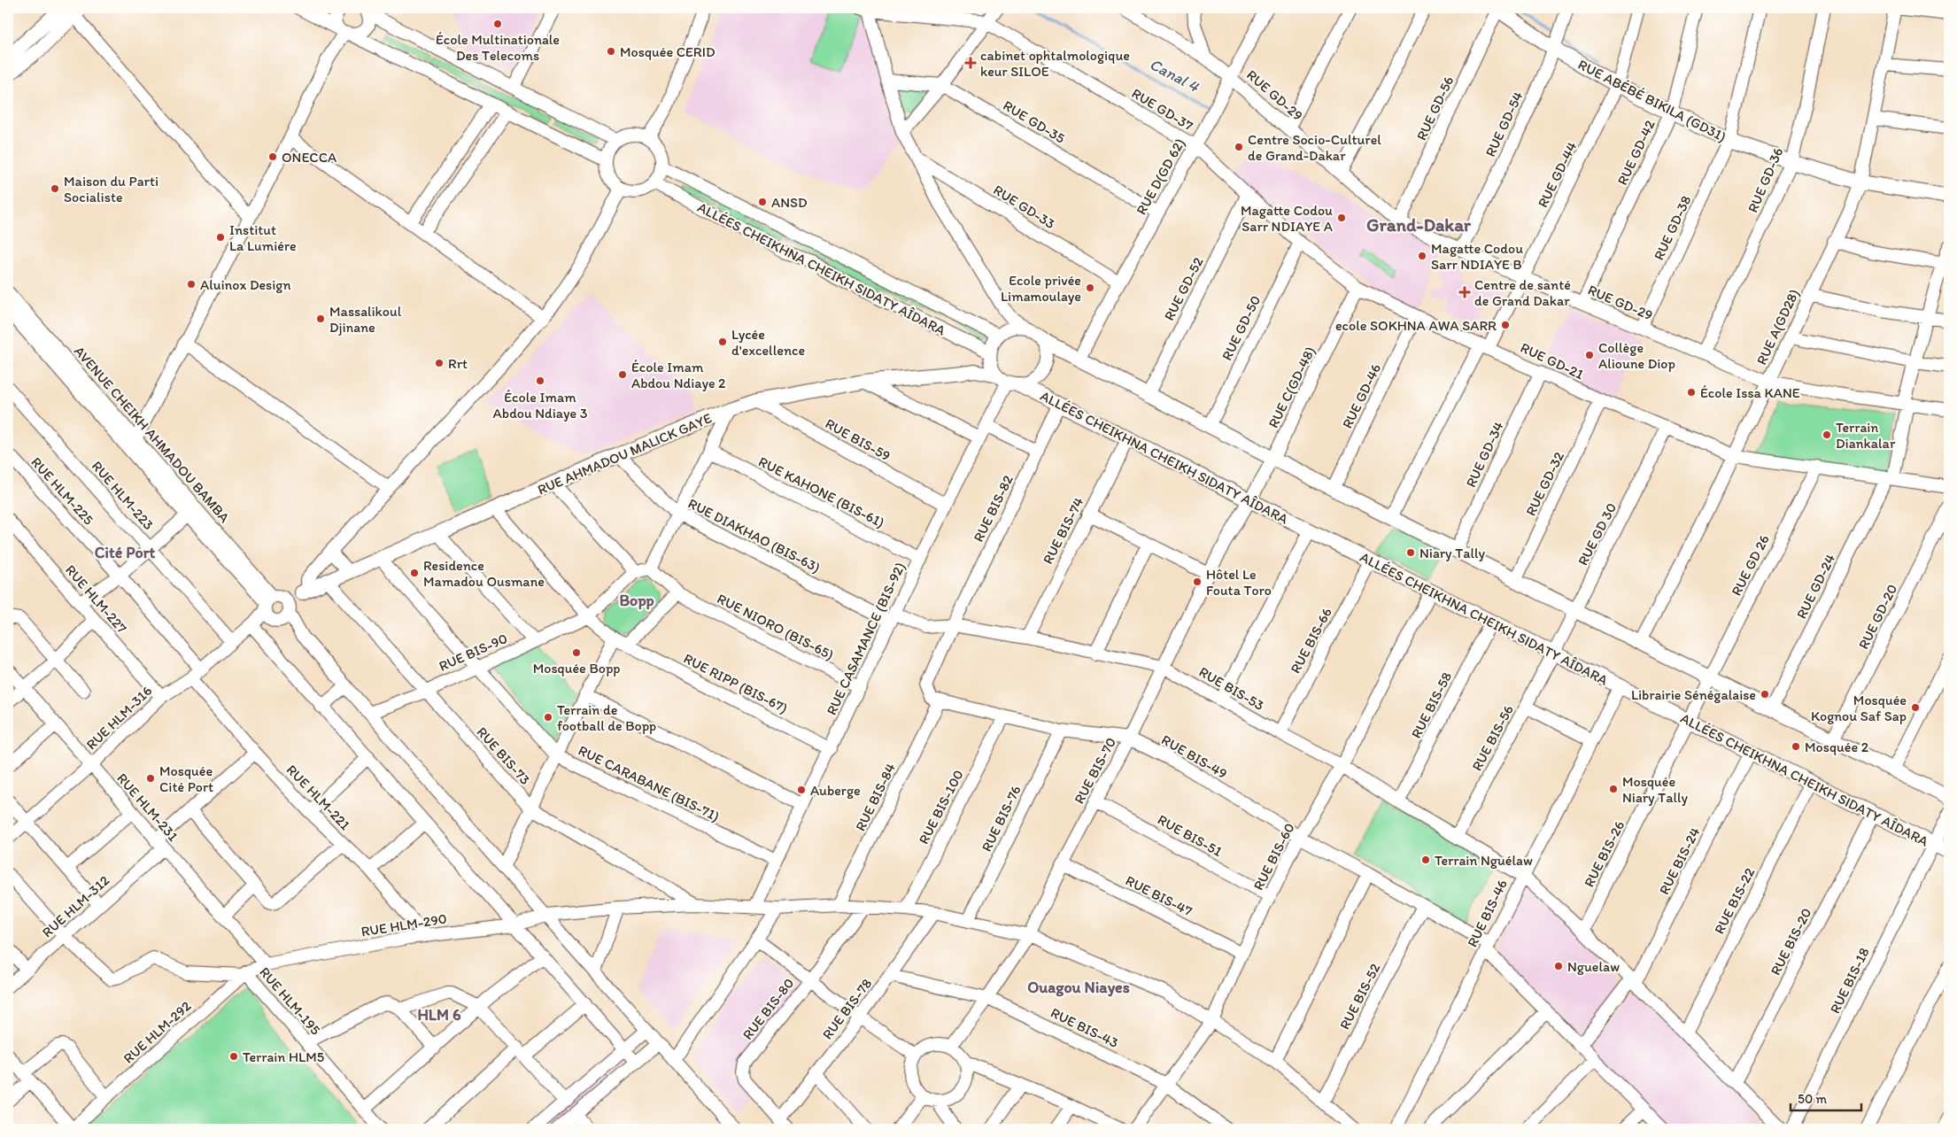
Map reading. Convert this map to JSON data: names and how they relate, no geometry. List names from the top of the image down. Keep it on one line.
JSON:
{"streets":{"main road":["RUE ABÉBÉ BIKILA (GD31)","ALLÉES CHEIKHNA CHEIKH SIDATY AÎDARA","RUE AHMADOU MALICK GAYE"],"street":["RUE GD-29","RUE GD-56","RUE GD-37","RUE GD-35","RUE GD-54","RUE GD-42","RUE GD-44","RUE D(GD 62)","RUE GD-36","RUE GD-33","RUE GD-38","RUE GD-52","RUE A(GD28)","RUE GD-50","RUE GD-21","RUE C(GD-48)","RUE GD-46","AVENUE CHEIKH AHMADOU BAMBA","RUE BIS-59","RUE GD-34","RUE GD-32","RUE HLM-225","RUE KAHONE (BIS-61)","RUE HLM-223","RUE BIS-82","RUE BIS-74","RUE GD 30","RUE DIAKHAO (BIS-63)","RUE GD 26","RUE GD-24","RUE HLM-227","RUE GD-20","RUE NIORO (BIS-65)","RUE CASAMANCE (BIS-92)","RUE BIS-66","RUE BIS-90","RUE RIPP (BIS-67)","RUE BIS-53","RUE BIS-58","RUE HLM-316","RUE BIS-56","RUE BIS-73","RUE BIS-49","RUE BIS-70","RUE CARABANE (BIS-71)","RUE HLM-221","RUE BIS-84","RUE HLM-231","RUE BIS-100","RUE BIS-76","RUE BIS-51","RUE BIS-26","RUE BIS-60","RUE BIS-24","RUE BIS-47","RUE BIS-22","RUE HLM-312","RUE BIS-46","RUE HLM-290","RUE BIS-20","RUE BIS-18","RUE BIS-52","RUE HLM-195","RUE BIS-80","RUE BIS-78","RUE BIS-43","RUE HLM-292"]},"crossings":[["RUE GD-29","RUE GD-56"],["RUE GD-29","RUE GD-54"],["RUE GD-29","RUE GD-42"],["RUE GD-29","RUE GD-44"],["RUE GD-29","RUE D(GD 62)"],["RUE GD-29","RUE GD-36"],["RUE GD-29","RUE GD-38"],["RUE GD-29","RUE A(GD28)"],["RUE GD-29","RUE GD-24"],["RUE ABÉBÉ BIKILA (GD31)","RUE GD-56"],["RUE ABÉBÉ BIKILA (GD31)","RUE GD-54"],["RUE ABÉBÉ BIKILA (GD31)","RUE GD-42"],["RUE ABÉBÉ BIKILA (GD31)","RUE GD-44"],["RUE ABÉBÉ BIKILA (GD31)","RUE GD-36"],["RUE ABÉBÉ BIKILA (GD31)","RUE GD-38"],["RUE ABÉBÉ BIKILA (GD31)","RUE A(GD28)"],["RUE GD-37","RUE D(GD 62)"],["RUE GD-37","RUE GD-21"],["RUE GD-35","RUE D(GD 62)"],["RUE GD-44","RUE GD-21"],["RUE D(GD 62)","RUE GD-33"],["RUE D(GD 62)","RUE GD-21"],["ALLÉES CHEIKHNA CHEIKH SIDATY AÎDARA","RUE C(GD-48)"],["ALLÉES CHEIKHNA CHEIKH SIDATY AÎDARA","RUE BIS-82"],["ALLÉES CHEIKHNA CHEIKH SIDATY AÎDARA","RUE BIS-74"],["ALLÉES CHEIKHNA CHEIKH SIDATY AÎDARA","RUE GD 30"],["ALLÉES CHEIKHNA CHEIKH SIDATY AÎDARA","RUE GD 26"],["ALLÉES CHEIKHNA CHEIKH SIDATY AÎDARA","RUE CASAMANCE (BIS-92)"],["ALLÉES CHEIKHNA CHEIKH SIDATY AÎDARA","RUE BIS-66"],["ALLÉES CHEIKHNA CHEIKH SIDATY AÎDARA","RUE BIS-58"],["ALLÉES CHEIKHNA CHEIKH SIDATY AÎDARA","RUE BIS-56"],["ALLÉES CHEIKHNA CHEIKH SIDATY AÎDARA","RUE BIS-70"],["ALLÉES CHEIKHNA CHEIKH SIDATY AÎDARA","RUE BIS-26"],["ALLÉES CHEIKHNA CHEIKH SIDATY AÎDARA","RUE BIS-60"],["ALLÉES CHEIKHNA CHEIKH SIDATY AÎDARA","RUE BIS-24"],["ALLÉES CHEIKHNA CHEIKH SIDATY AÎDARA","RUE BIS-22"],["ALLÉES CHEIKHNA CHEIKH SIDATY AÎDARA","RUE BIS-46"],["ALLÉES CHEIKHNA CHEIKH SIDATY AÎDARA","RUE BIS-20"],["ALLÉES CHEIKHNA CHEIKH SIDATY AÎDARA","RUE BIS-18"],["RUE GD-52","RUE GD-21"],["RUE A(GD28)","RUE GD-21"],["RUE GD-50","RUE GD-21"],["RUE GD-21","RUE C(GD-48)"],["RUE GD-21","RUE GD-46"],["RUE GD-21","RUE GD-34"],["RUE GD-21","RUE GD-32"],["RUE GD-21","RUE GD 30"],["RUE GD-21","RUE GD 26"],["RUE GD-21","RUE GD-24"],["RUE C(GD-48)","RUE BIS-70"],["AVENUE CHEIKH AHMADOU BAMBA","RUE AHMADOU MALICK GAYE"],["AVENUE CHEIKH AHMADOU BAMBA","RUE HLM-316"],["RUE BIS-59","RUE AHMADOU MALICK GAYE"],["RUE BIS-59","RUE CASAMANCE (BIS-92)"],["RUE AHMADOU MALICK GAYE","RUE DIAKHAO (BIS-63)"],["RUE AHMADOU MALICK GAYE","RUE HLM-316"],["RUE AHMADOU MALICK GAYE","RUE BIS-73"],["RUE AHMADOU MALICK GAYE","RUE CARABANE (BIS-71)"],["RUE HLM-225","RUE HLM-316"],["RUE KAHONE (BIS-61)","RUE CASAMANCE (BIS-92)"],["RUE HLM-223","RUE HLM-316"],["RUE BIS-82","RUE BIS-53"],["RUE BIS-74","RUE BIS-53"],["RUE GD 30","RUE BIS-56"],["RUE DIAKHAO (BIS-63)","RUE CASAMANCE (BIS-92)"],["RUE DIAKHAO (BIS-63)","RUE BIS-53"],["RUE GD 26","RUE BIS-26"],["RUE HLM-227","RUE HLM-316"],["RUE NIORO (BIS-65)","RUE CASAMANCE (BIS-92)"],["RUE CASAMANCE (BIS-92)","RUE RIPP (BIS-67)"],["RUE CASAMANCE (BIS-92)","RUE BIS-53"],["RUE CASAMANCE (BIS-92)","RUE CARABANE (BIS-71)"],["RUE CASAMANCE (BIS-92)","RUE HLM-290"],["RUE BIS-66","RUE BIS-53"],["RUE BIS-90","RUE RIPP (BIS-67)"],["RUE BIS-90","RUE BIS-73"],["RUE BIS-90","RUE CARABANE (BIS-71)"],["RUE BIS-53","RUE BIS-58"],["RUE BIS-53","RUE BIS-56"],["RUE BIS-53","RUE BIS-70"],["RUE BIS-53","RUE BIS-26"],["RUE BIS-53","RUE BIS-60"],["RUE BIS-53","RUE BIS-24"],["RUE BIS-53","RUE BIS-22"],["RUE BIS-53","RUE BIS-46"],["RUE BIS-53","RUE BIS-20"],["RUE HLM-316","RUE HLM-221"],["RUE HLM-316","RUE HLM-231"],["RUE BIS-73","RUE HLM-290"],["RUE BIS-49","RUE BIS-70"],["RUE BIS-49","RUE BIS-84"],["RUE BIS-49","RUE BIS-100"],["RUE BIS-49","RUE BIS-76"],["RUE BIS-49","RUE BIS-60"],["RUE BIS-49","RUE BIS-24"],["RUE BIS-49","RUE BIS-46"],["RUE BIS-49","RUE BIS-52"],["RUE BIS-70","RUE BIS-51"],["RUE BIS-70","RUE BIS-47"],["RUE BIS-70","RUE HLM-290"],["RUE BIS-70","RUE BIS-43"],["RUE HLM-221","RUE HLM-312"],["RUE HLM-221","RUE HLM-290"],["RUE BIS-84","RUE HLM-290"],["RUE HLM-231","RUE HLM-312"],["RUE HLM-231","RUE HLM-290"],["RUE HLM-231","RUE HLM-292"],["RUE BIS-100","RUE HLM-290"],["RUE BIS-76","RUE HLM-290"],["RUE BIS-51","RUE BIS-60"],["RUE BIS-60","RUE BIS-47"],["RUE BIS-60","RUE HLM-290"],["RUE BIS-60","RUE BIS-43"],["RUE HLM-290","RUE BIS-52"],["RUE HLM-290","RUE BIS-80"],["RUE HLM-290","RUE BIS-78"],["RUE HLM-290","RUE HLM-292"],["RUE HLM-195","RUE HLM-292"],["RUE BIS-80","RUE BIS-78"],["RUE BIS-78","RUE BIS-43"]],"districts":["Grand-Dakar","Cité Port","Bopp","Ouagou Niayes","HLM 6"],"water":["Canal 4"],"places":{"other":["École Multinationale Des Telecoms","Mosquée CERID","Centre Socio-Culturel de Grand-Dakar","ONECCA","Maison du Parti Socialiste","ANSD","Magatte Codou Sarr NDIAYE A","Institut La Lumiére","Magatte Codou Sarr NDIAYE B","Aluinox Design","Ecole privée Limamoulaye","Massalikoul Djinane","ecole SOKHNA AWA SARR","Lycée d'excellence","Collège Alioune Diop","Rrt","École Imam Abdou Ndiaye 2","École Imam Abdou Ndiaye 3","École Issa KANE","Terrain Diankalar","Niary Tally","Residence Mamadou Ousmane","Hôtel Le Fouta Toro","Mosquée Bopp","Librairie Sénégalaise","Mosquée Kognou Saf Sap","Terrain de football de Bopp","Mosquée 2","Mosquée Cité Port","Mosquée Niary Tally","Auberge","Terrain Nguélaw","Nguelaw","Terrain HLM5"],"health":["cabinet ophtalmologique keur SILOE","Centre de santé de Grand Dakar"]},"scale_bar":"50 m"}
